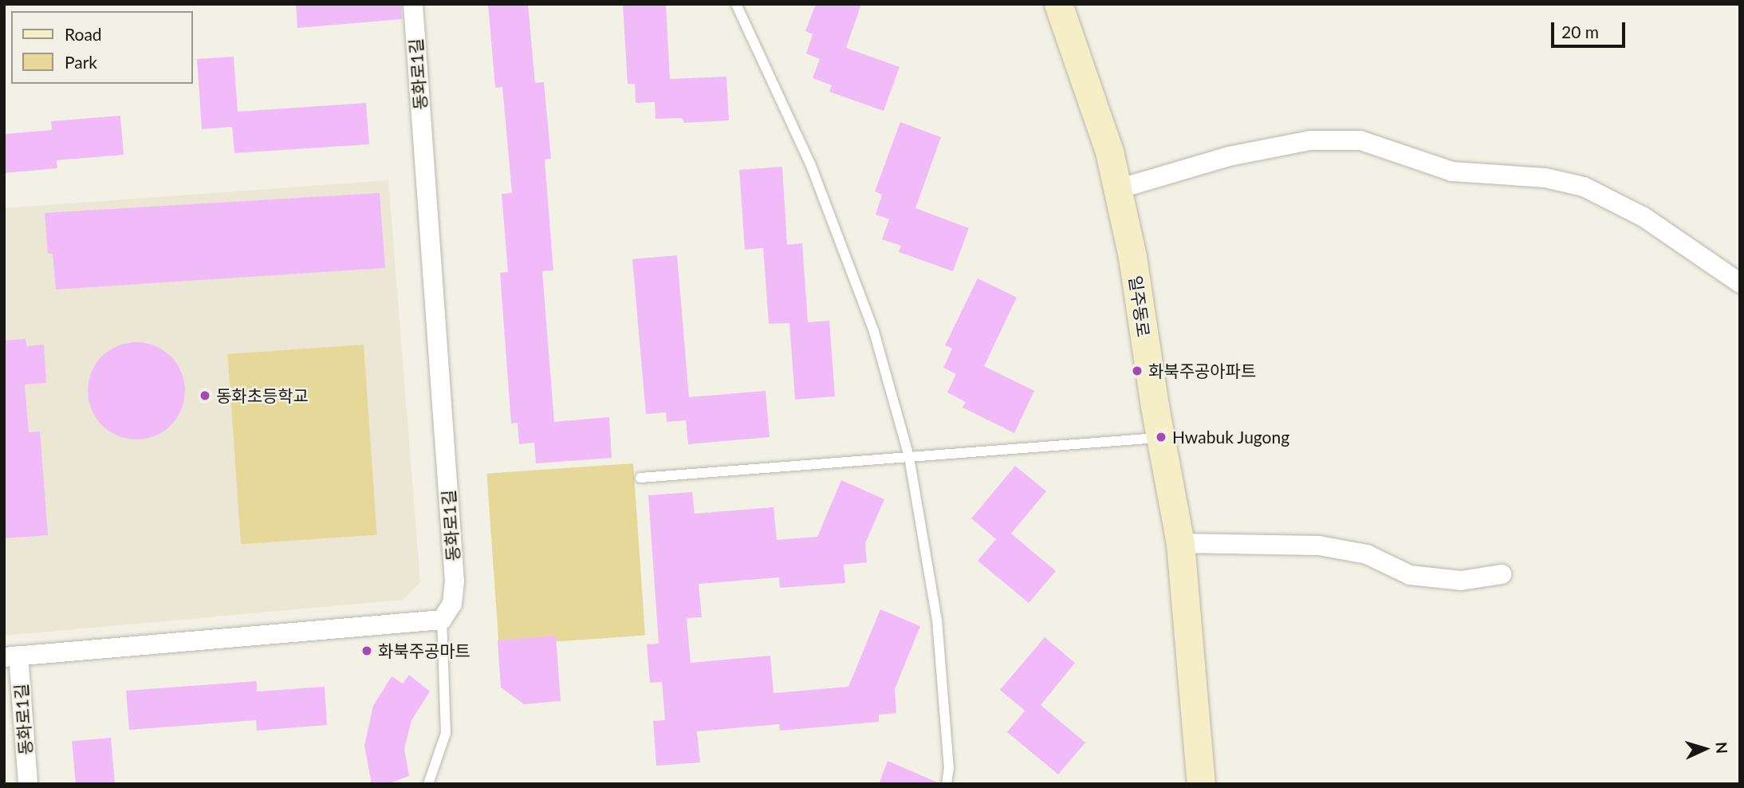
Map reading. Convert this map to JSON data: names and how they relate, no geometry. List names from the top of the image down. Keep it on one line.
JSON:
{"streets":{"main road":["일주동로"],"street":["동화로1길"]},"places":["화북주공아파트","동화초등학교","Hwabuk Jugong","화북주공마트"],"legend":["Road","Park"],"scale_bar":"20 m","north":"right"}
